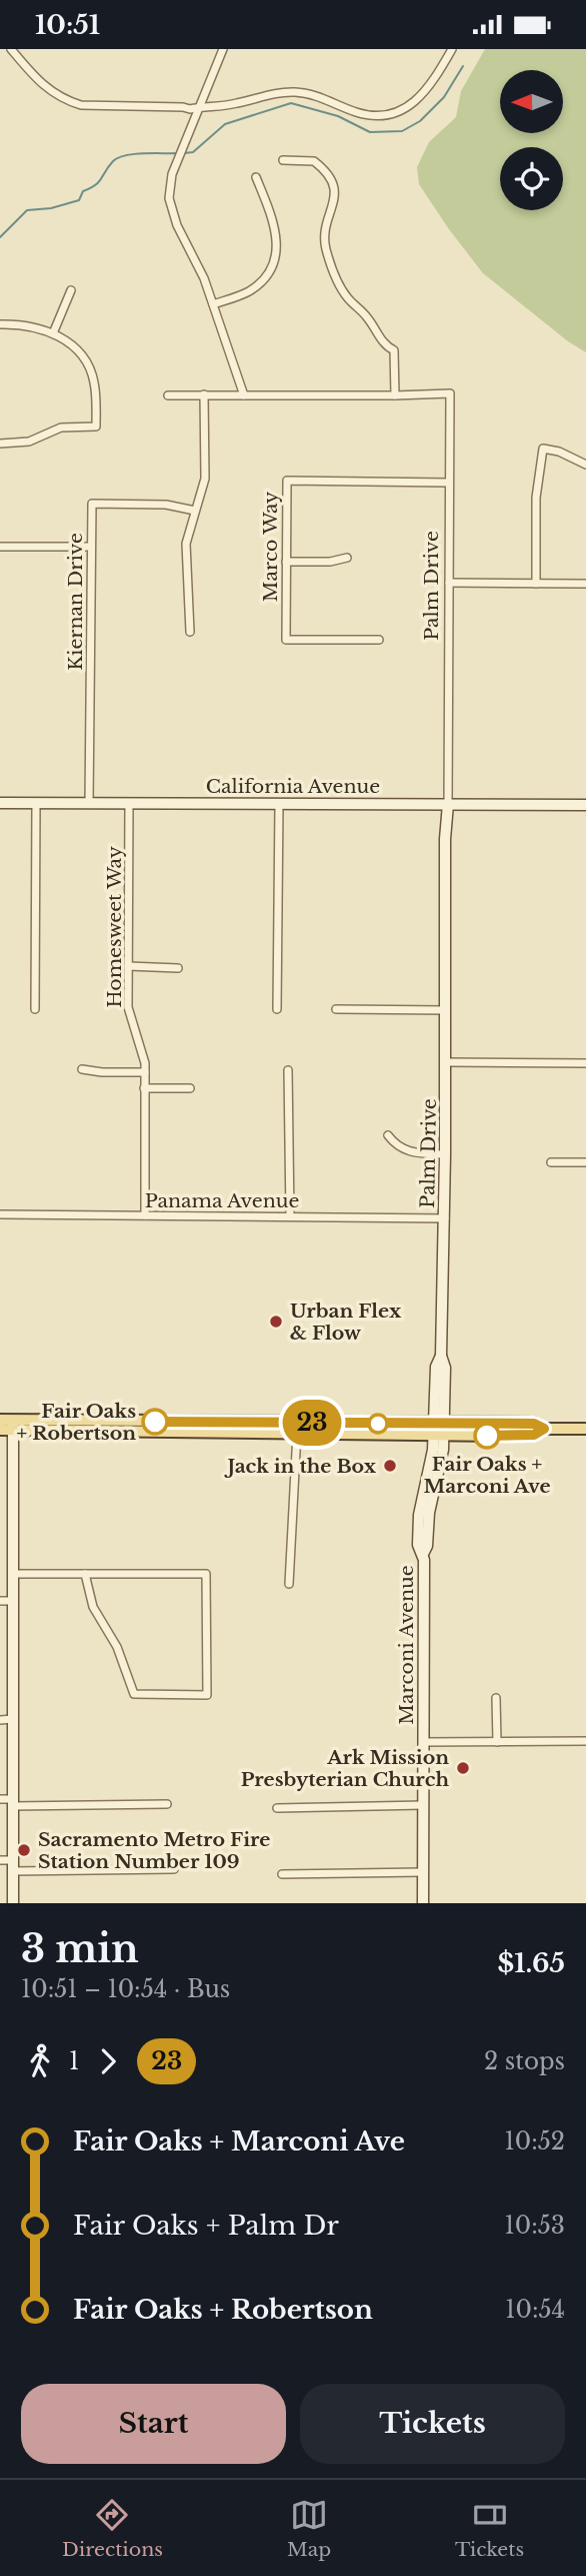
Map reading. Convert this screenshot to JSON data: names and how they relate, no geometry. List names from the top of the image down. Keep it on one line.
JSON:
{"streets":{"street":["Marco Way","Palm Drive","Kiernan Drive","California Avenue","Homesweet Way","Panama Avenue","Marconi Avenue"]},"crossings":[["Marco Way","Palm Drive"],["Palm Drive","California Avenue"],["Palm Drive","Panama Avenue"],["Palm Drive","Marconi Avenue"],["Kiernan Drive","California Avenue"],["California Avenue","Homesweet Way"],["Homesweet Way","Panama Avenue"]],"places":["Urban Flex & Flow","Fair Oaks + Robertson","Fair Oaks + Marconi Ave","Jack in the Box","Ark Mission Presbyterian Church","Sacramento Metro Fire Station Number 109"],"lines":["bus line 23"],"north":"left","page":{"status":"10:51","on_map":"23","heading":["3 min","10:51 – 10:54 · Bus","$1.65"],"legs":["1","23","2 stops"],"list":[{"name":"Fair Oaks + Marconi Ave","value":"10:52"},{"name":"Fair Oaks + Palm Dr","value":"10:53"},{"name":"Fair Oaks + Robertson","value":"10:54"}],"buttons":["Start","Tickets"],"tabs":["Directions","Map","Tickets"]}}
